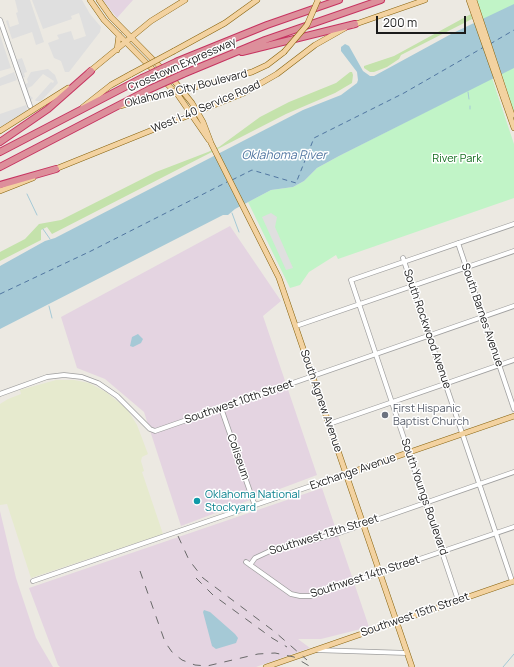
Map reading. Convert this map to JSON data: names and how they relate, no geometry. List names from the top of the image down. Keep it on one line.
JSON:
{"streets":{"highway":["Crosstown Expressway"],"main road":["Oklahoma City Boulevard","West I-40 Service Road","South Agnew Avenue","Exchange Avenue","Southwest 15th Street"],"street":["South Barnes Avenue","South Rockwood Avenue","Southwest 10th Street","Coliseum","South Youngs Boulevard","Southwest 13th Street","Southwest 14th Street"]},"crossings":[["Crosstown Expressway","Oklahoma City Boulevard"],["West I-40 Service Road","South Agnew Avenue"],["South Barnes Avenue","Southwest 10th Street"],["South Rockwood Avenue","Southwest 10th Street"],["South Rockwood Avenue","Exchange Avenue"],["South Rockwood Avenue","South Youngs Boulevard"],["South Rockwood Avenue","Southwest 13th Street"],["South Rockwood Avenue","Southwest 14th Street"],["South Rockwood Avenue","Southwest 15th Street"],["South Agnew Avenue","Southwest 10th Street"],["South Agnew Avenue","Exchange Avenue"],["South Agnew Avenue","Southwest 13th Street"],["South Agnew Avenue","Southwest 14th Street"],["South Agnew Avenue","Southwest 15th Street"],["Southwest 10th Street","Coliseum"],["Southwest 10th Street","South Youngs Boulevard"],["Coliseum","Exchange Avenue"],["Exchange Avenue","South Youngs Boulevard"],["South Youngs Boulevard","Southwest 13th Street"],["South Youngs Boulevard","Southwest 14th Street"],["South Youngs Boulevard","Southwest 15th Street"],["Southwest 13th Street","Southwest 14th Street"]],"water":["Oklahoma River"],"parks":["River Park"],"places":["First Hispanic Baptist Church","Oklahoma National Stockyard"],"scale_bar":"200 m"}
